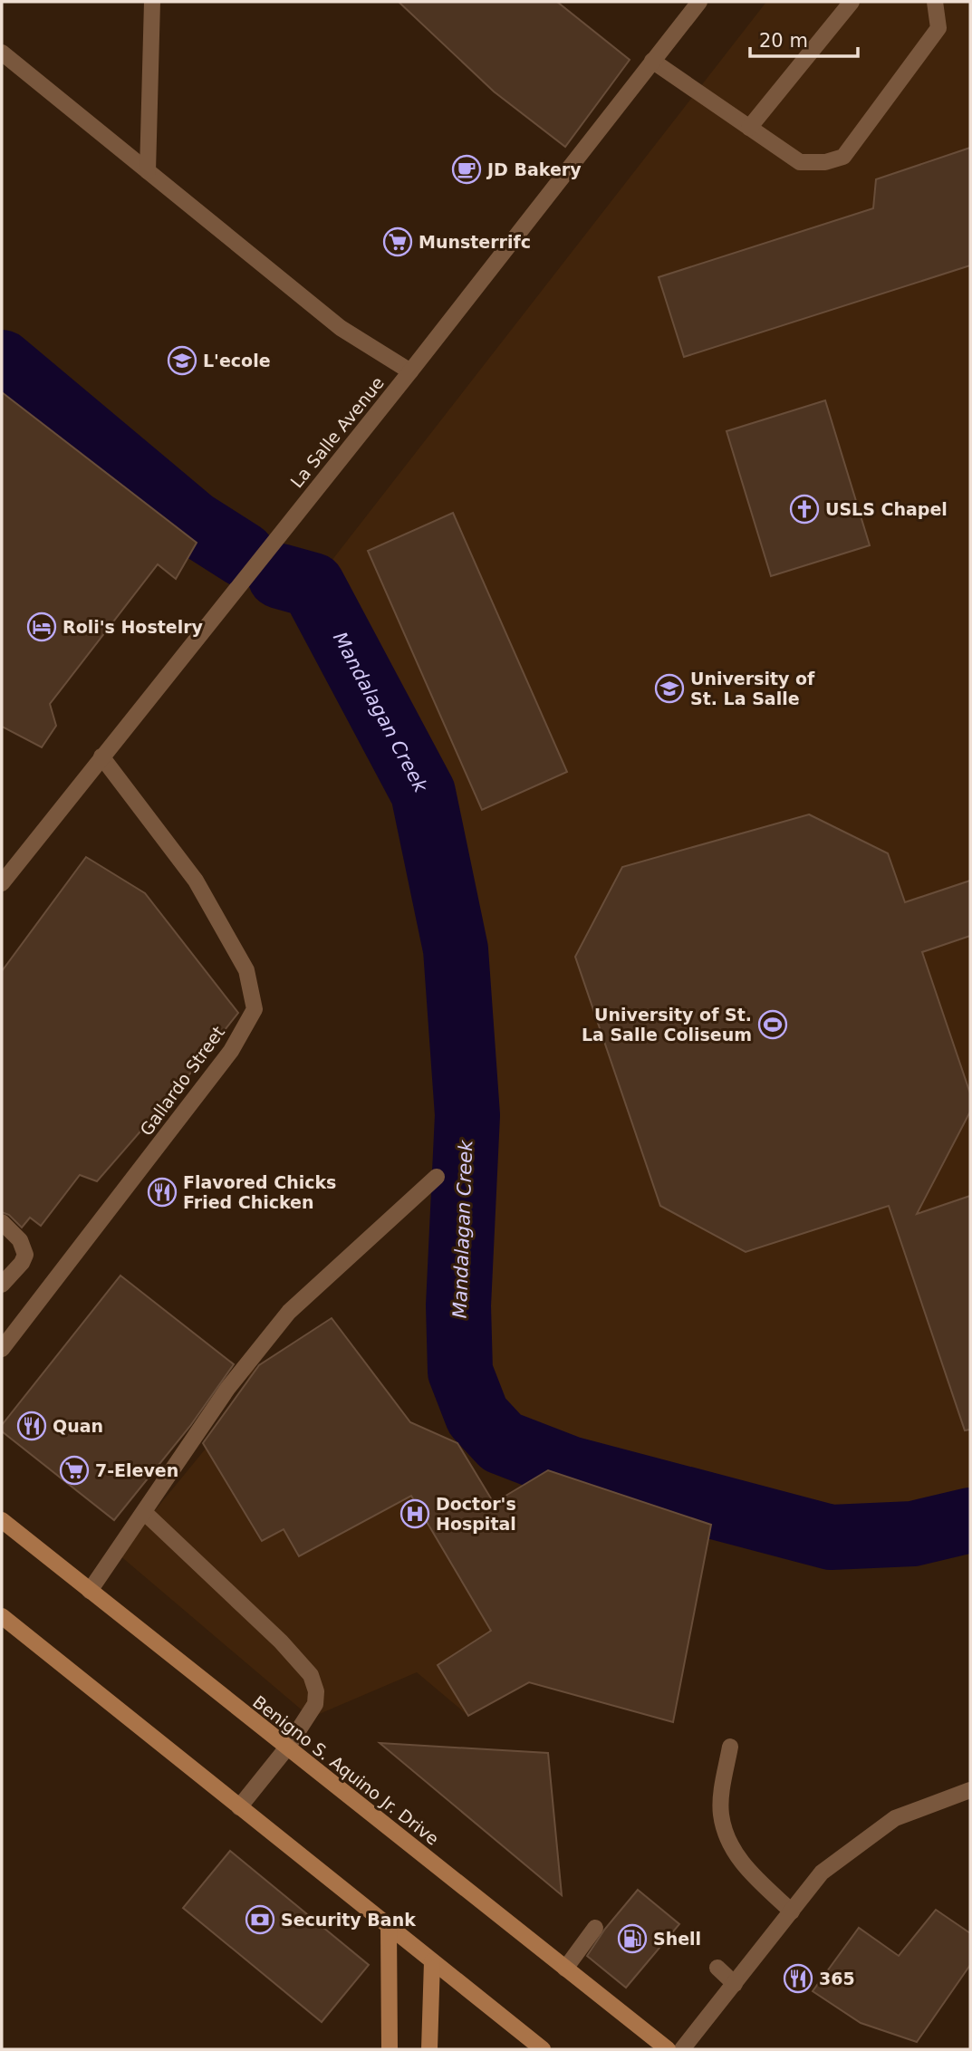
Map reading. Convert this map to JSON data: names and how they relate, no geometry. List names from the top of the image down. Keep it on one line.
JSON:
{"streets":{"main road":["Benigno S. Aquino Jr. Drive"],"street":["La Salle Avenue","Gallardo Street"]},"crossings":[["La Salle Avenue","Gallardo Street"]],"water":["Mandalagan Creek"],"places":{"cafe":["JD Bakery"],"supermarket":["Munsterrifc","7-Eleven"],"school or university":["L'ecole","University of St. La Salle"],"church":["USLS Chapel"],"hotel":["Roli's Hostelry"],"sports":["University of St. La Salle Coliseum"],"restaurant":["Flavored Chicks Fried Chicken","Quan","365"],"hospital":["Doctor's Hospital"],"bank":["Security Bank"],"fuel station":["Shell"]},"scale_bar":"20 m"}
